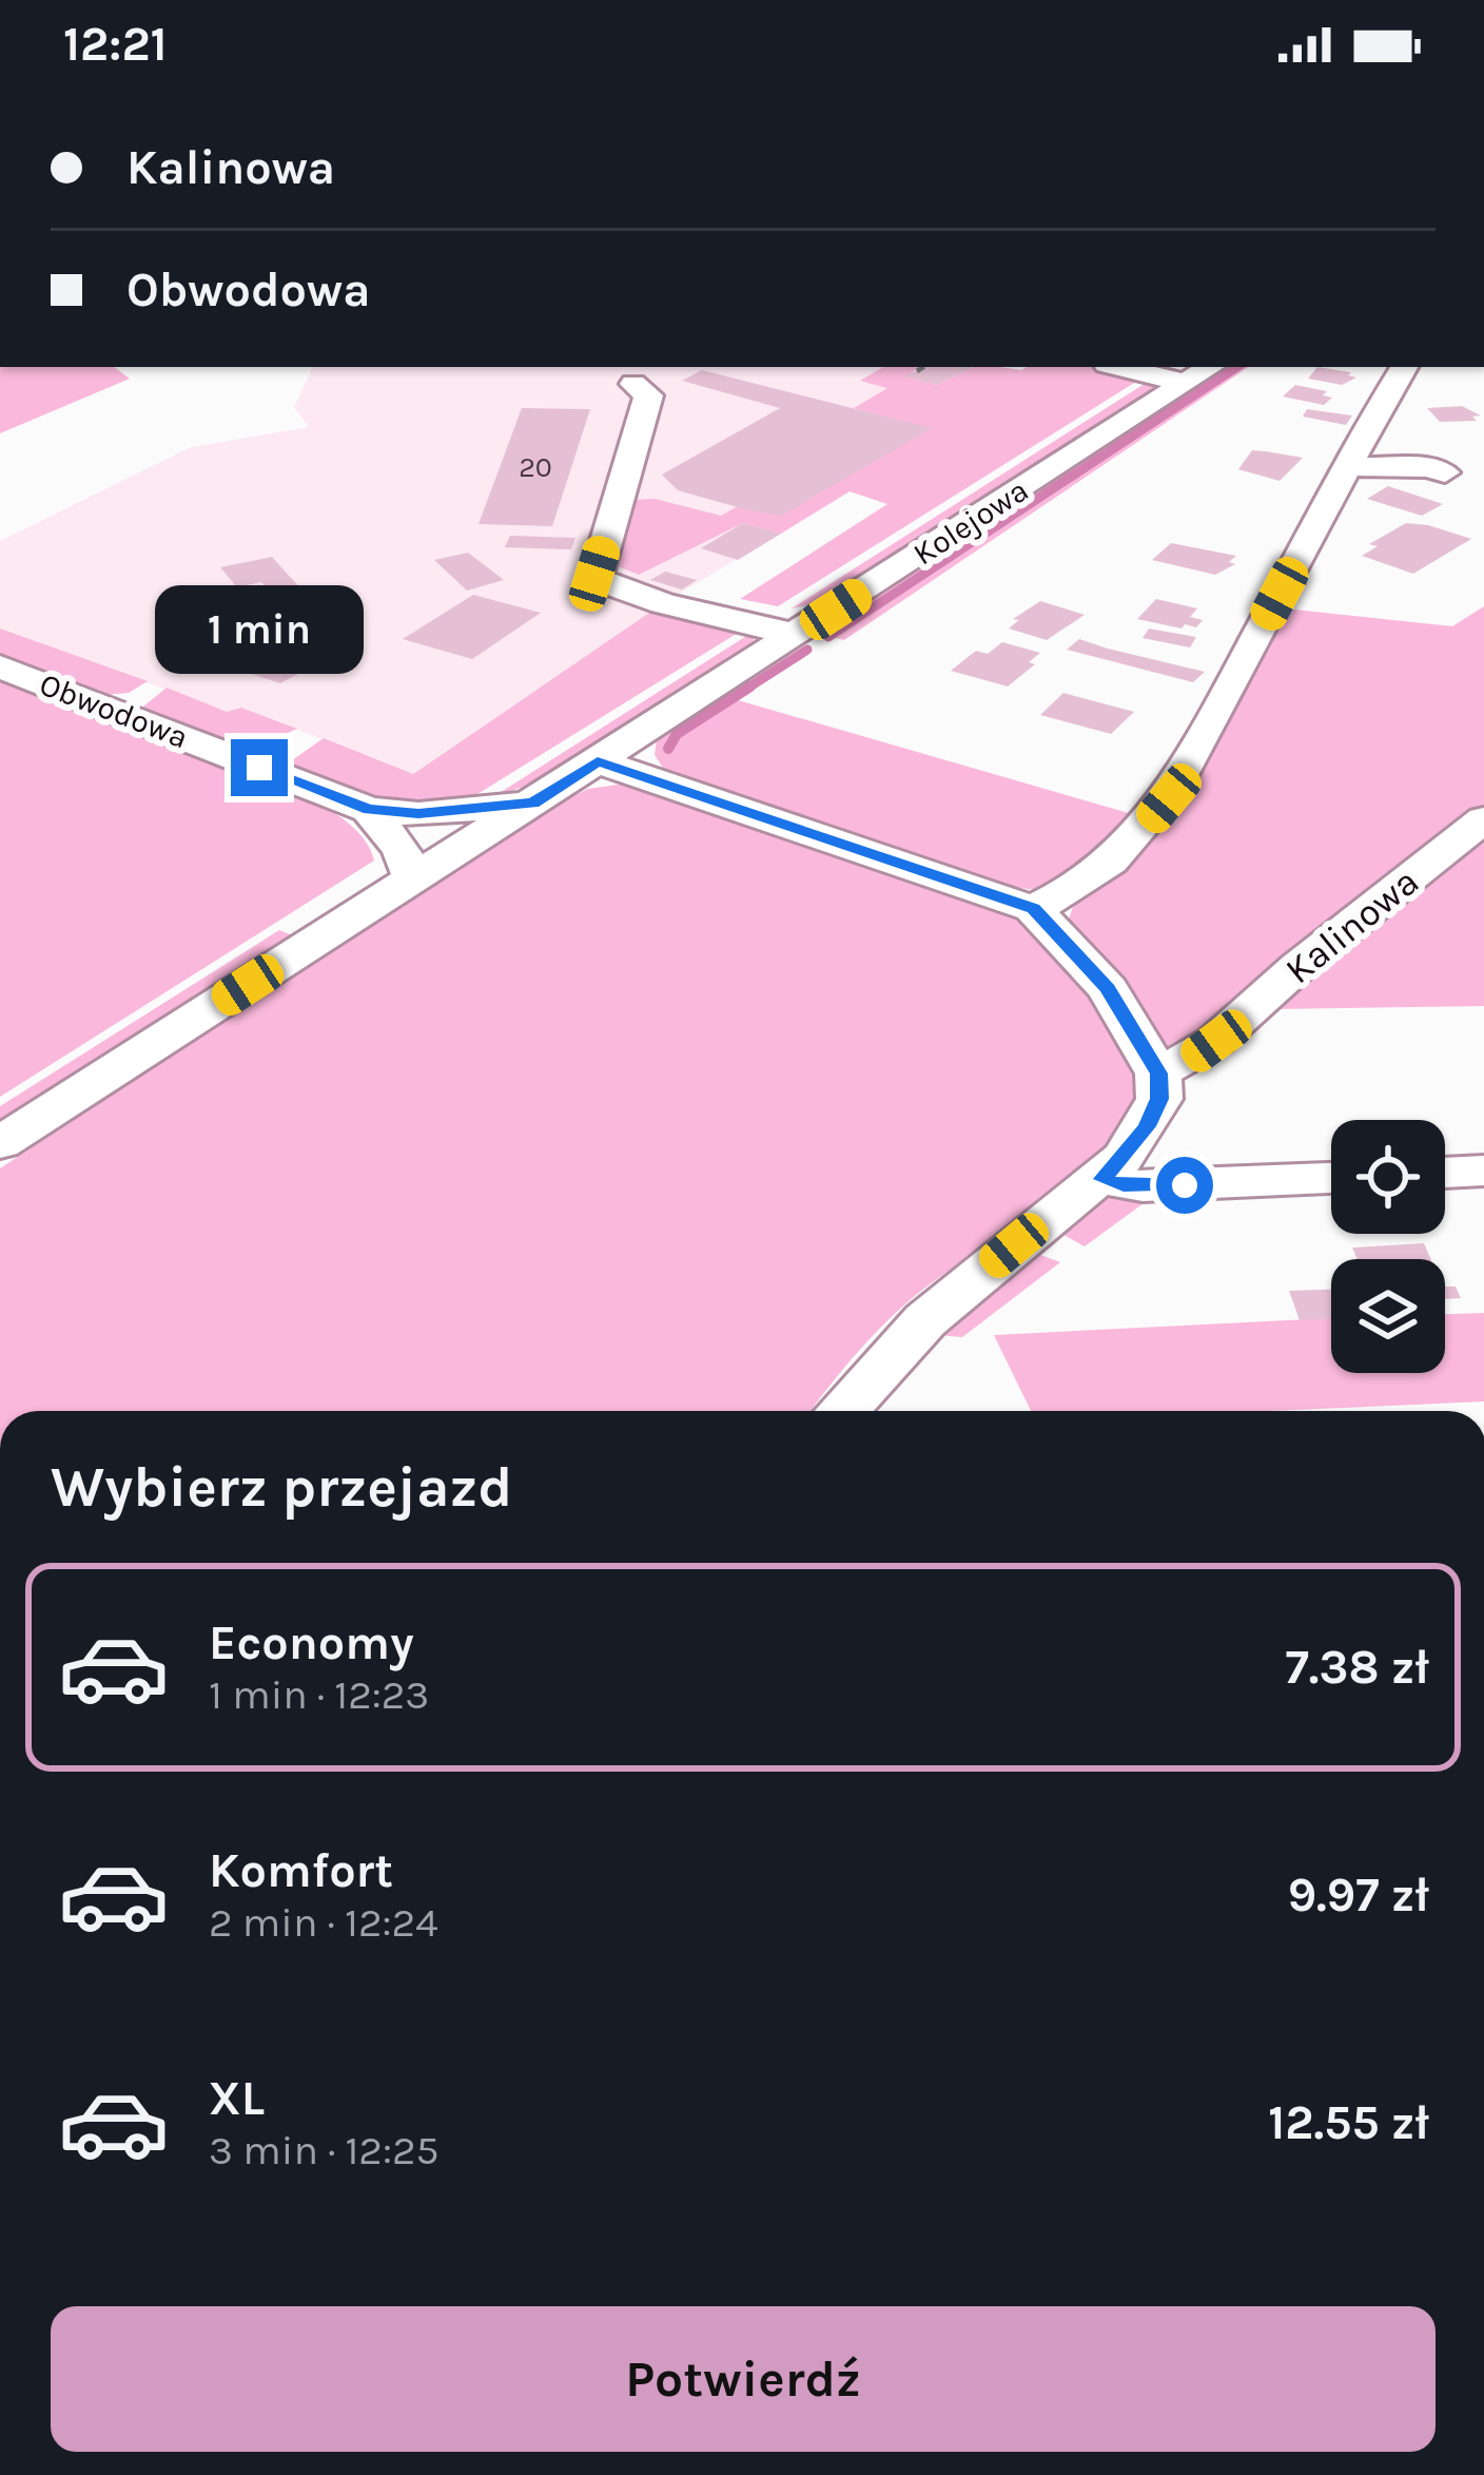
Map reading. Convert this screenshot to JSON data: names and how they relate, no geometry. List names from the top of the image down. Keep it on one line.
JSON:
{"streets":{"street":["Kolejowa","Obwodowa","Kalinowa"]},"crossings":[["Kolejowa","Obwodowa"]],"house_numbers":["20"],"page":{"status":"12:21","banner":["Kalinowa","Obwodowa"],"bubble":"1 min","heading":"Wybierz przejazd","list":[{"name":"Economy","note":"1 min · 12:23","value":"7.38 zł"},{"name":"Komfort","note":"2 min · 12:24","value":"9.97 zł"},{"name":"XL","note":"3 min · 12:25","value":"12.55 zł"}],"buttons":"Potwierdź"}}
